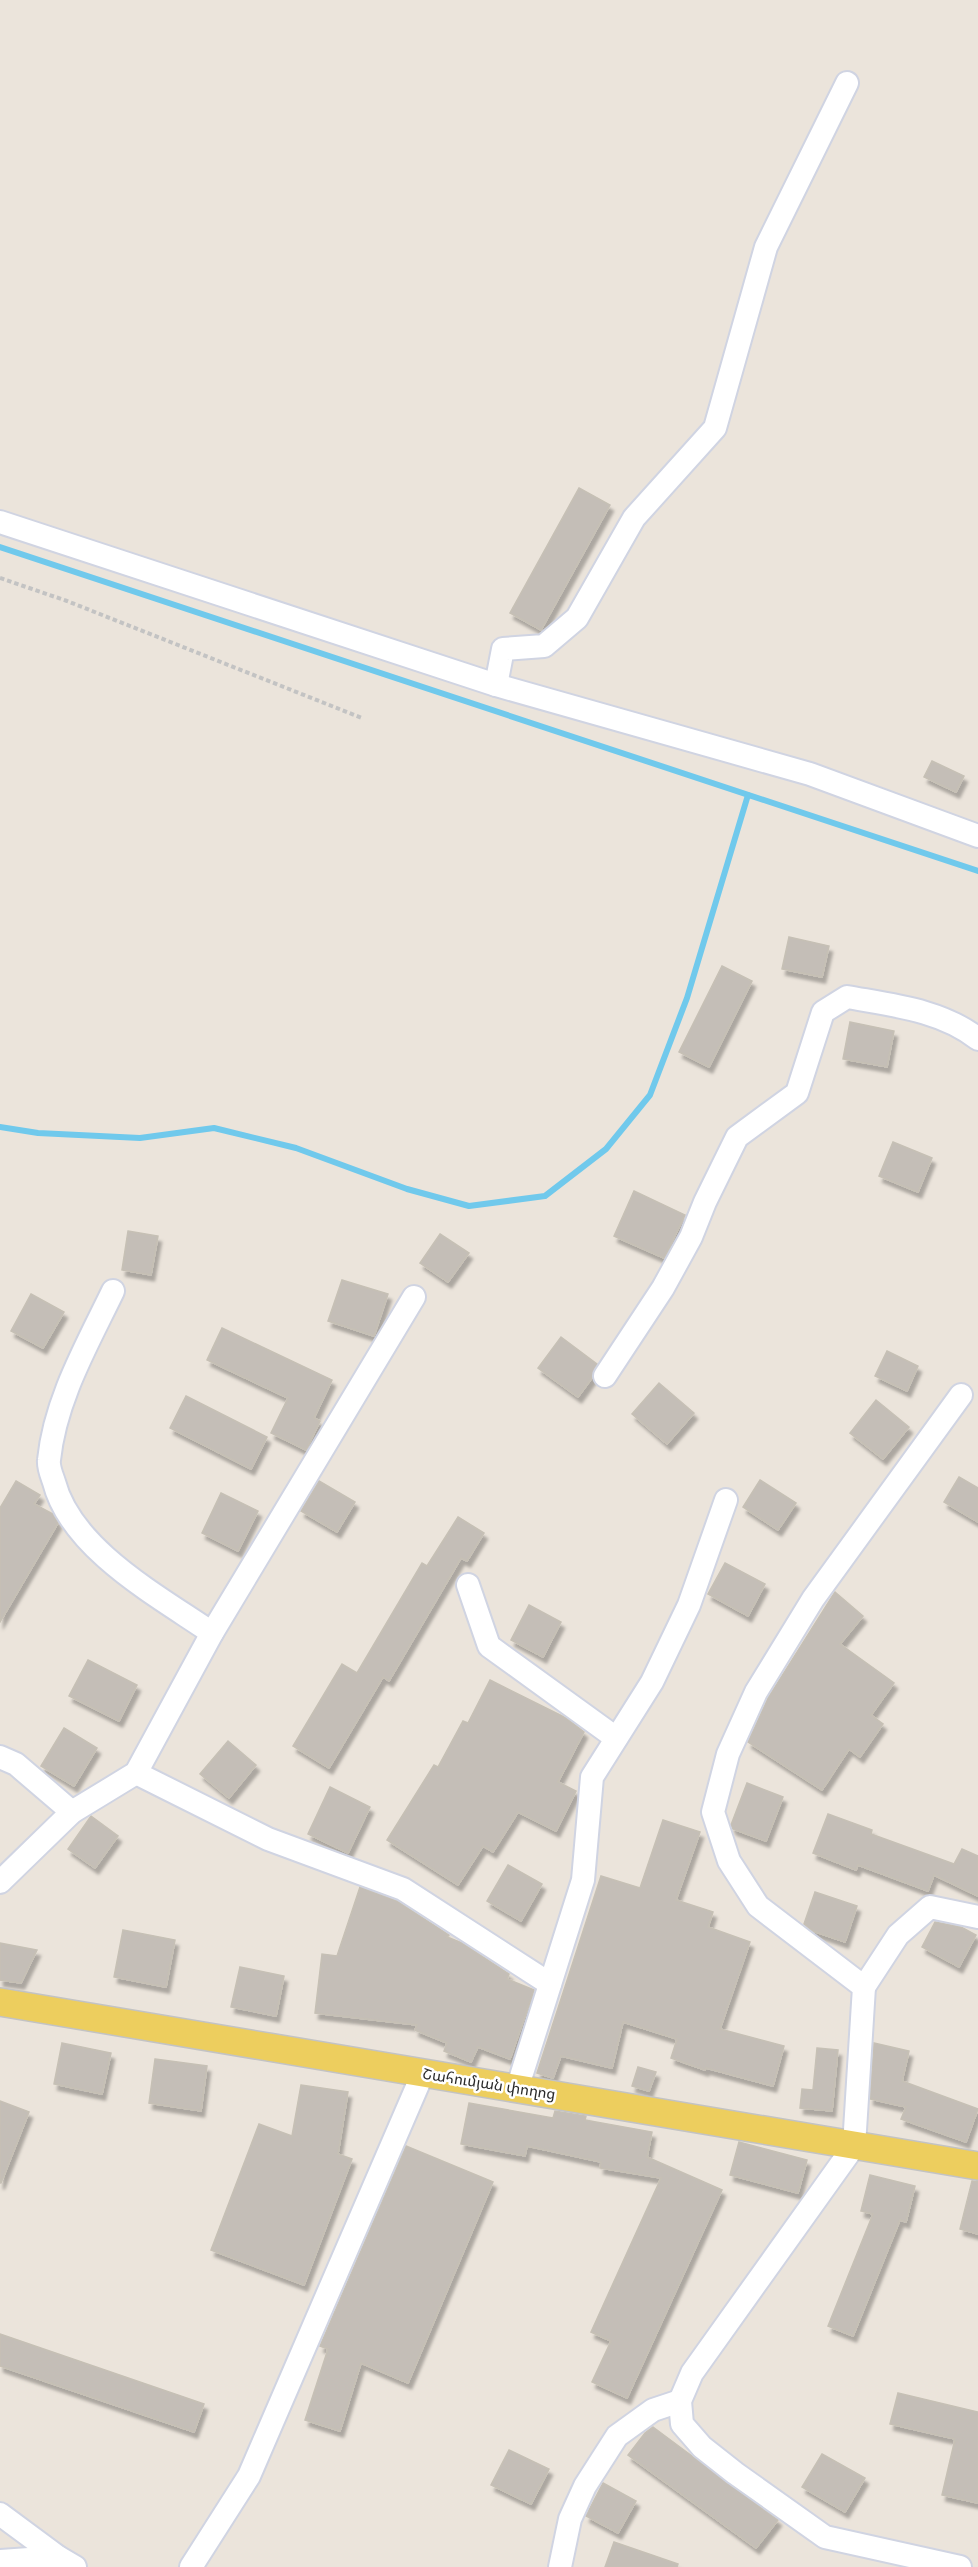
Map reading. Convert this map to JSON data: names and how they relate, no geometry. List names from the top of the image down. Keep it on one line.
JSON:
{"streets":{"main road":["Շահումյան փողոց"]}}
